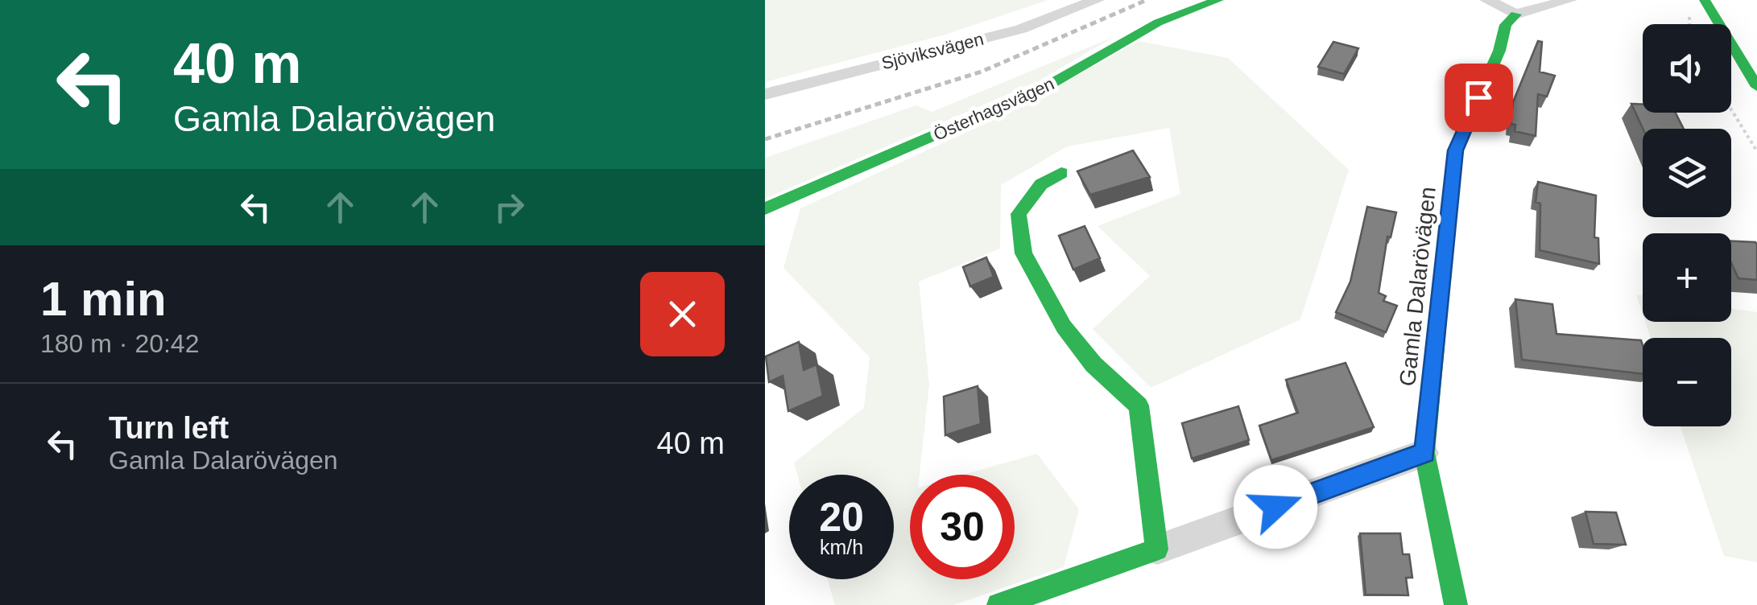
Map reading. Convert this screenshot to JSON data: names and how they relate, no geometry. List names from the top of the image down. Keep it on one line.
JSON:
{"streets":{"street":["Sjöviksvägen","Österhagsvägen","Gamla Dalarövägen"]},"page":{"turn":["40 m","Gamla Dalarövägen"],"map_buttons":["+","−"],"heading":["1 min","180 m · 20:42"],"list":[{"name":"Turn left","note":"Gamla Dalarövägen","value":"40 m"}],"speed":"20 km/h","limit":"30"}}
